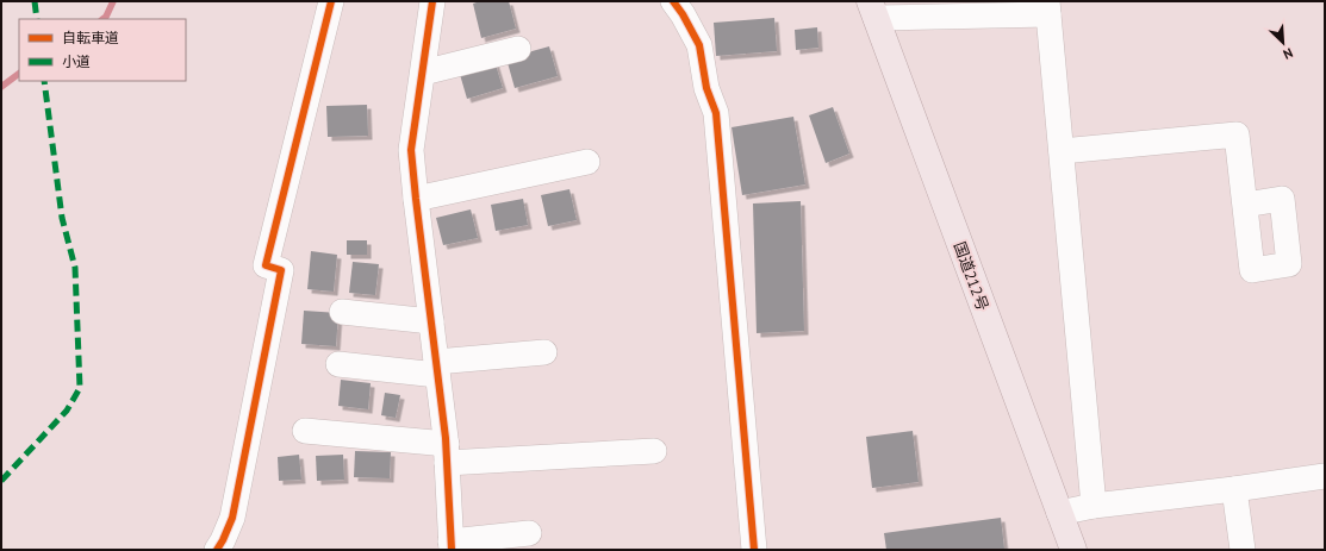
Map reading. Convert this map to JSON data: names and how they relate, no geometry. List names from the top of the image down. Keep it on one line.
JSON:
{"streets":{"highway":["国道212号"]},"legend":["自転車道","小道"],"north":"bottom right"}
